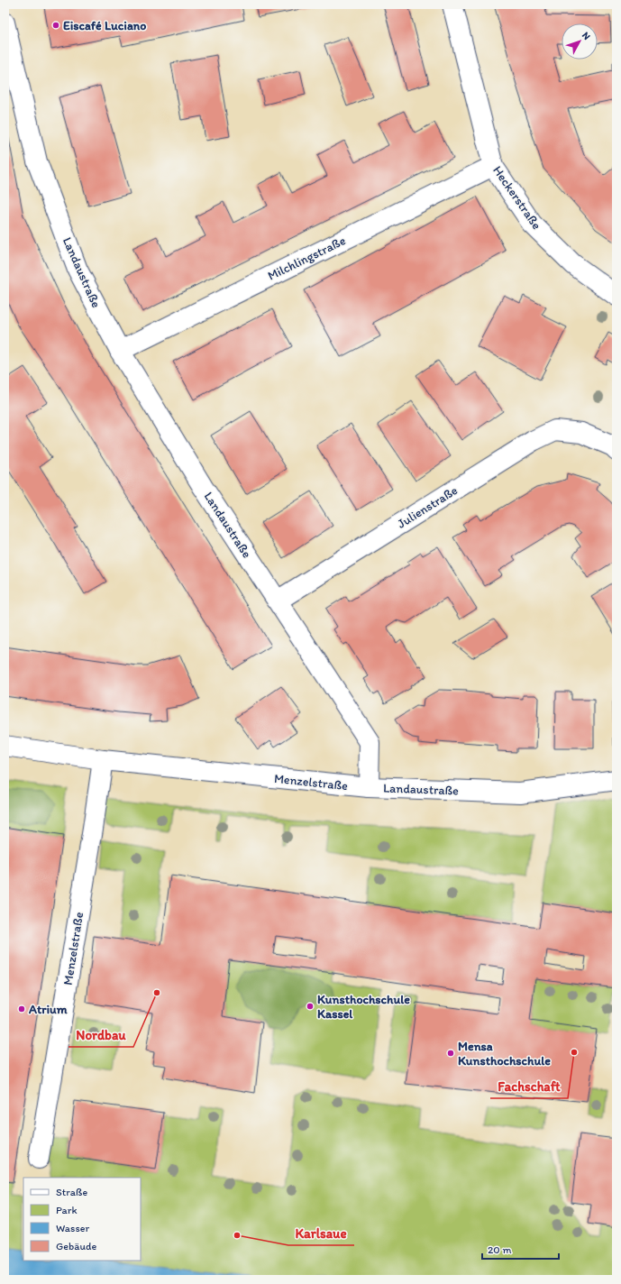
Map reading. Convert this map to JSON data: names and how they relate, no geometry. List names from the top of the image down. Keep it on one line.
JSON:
{"streets":{"street":["Heckerstraße","Milchlingstraße","Landaustraße","Julienstraße","Menzelstraße"]},"crossings":[["Heckerstraße","Milchlingstraße"],["Milchlingstraße","Landaustraße"],["Landaustraße","Julienstraße"],["Landaustraße","Menzelstraße"]],"places":["Eiscafé Luciano","Nordbau","Kunsthochschule Kassel","Atrium","Fachschaft","Mensa Kunsthochschule","Karlsaue"],"legend":["Straße","Park","Wasser","Gebäude"],"scale_bar":"20 m","north":"top right"}
